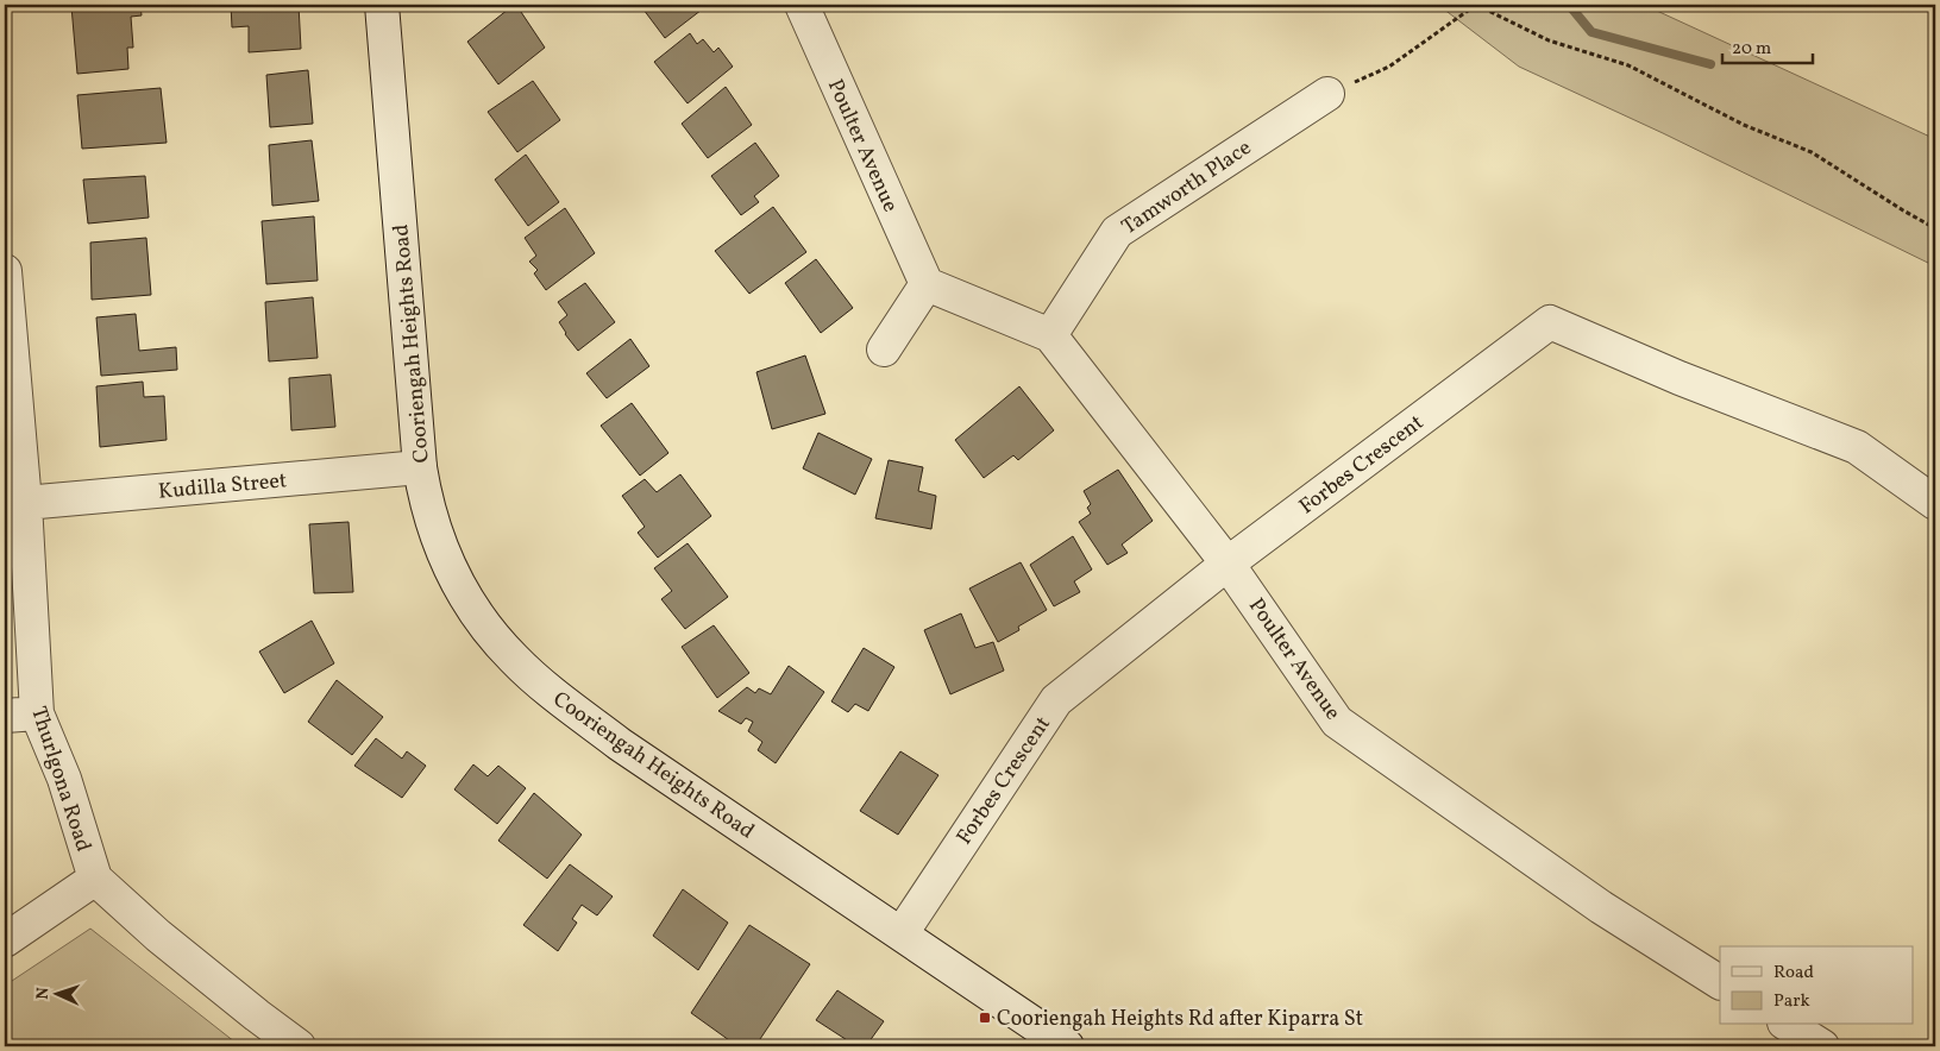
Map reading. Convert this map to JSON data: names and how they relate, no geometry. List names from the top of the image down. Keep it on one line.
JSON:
{"streets":{"street":["Poulter Avenue","Tamworth Place","Cooriengah Heights Road","Forbes Crescent","Kudilla Street","Thurlgona Road"]},"crossings":[["Poulter Avenue","Tamworth Place"],["Poulter Avenue","Forbes Crescent"],["Cooriengah Heights Road","Forbes Crescent"],["Cooriengah Heights Road","Kudilla Street"],["Kudilla Street","Thurlgona Road"]],"places":{"transit":["Cooriengah Heights Rd after Kiparra St"]},"legend":["Road","Park"],"scale_bar":"20 m","north":"left"}
